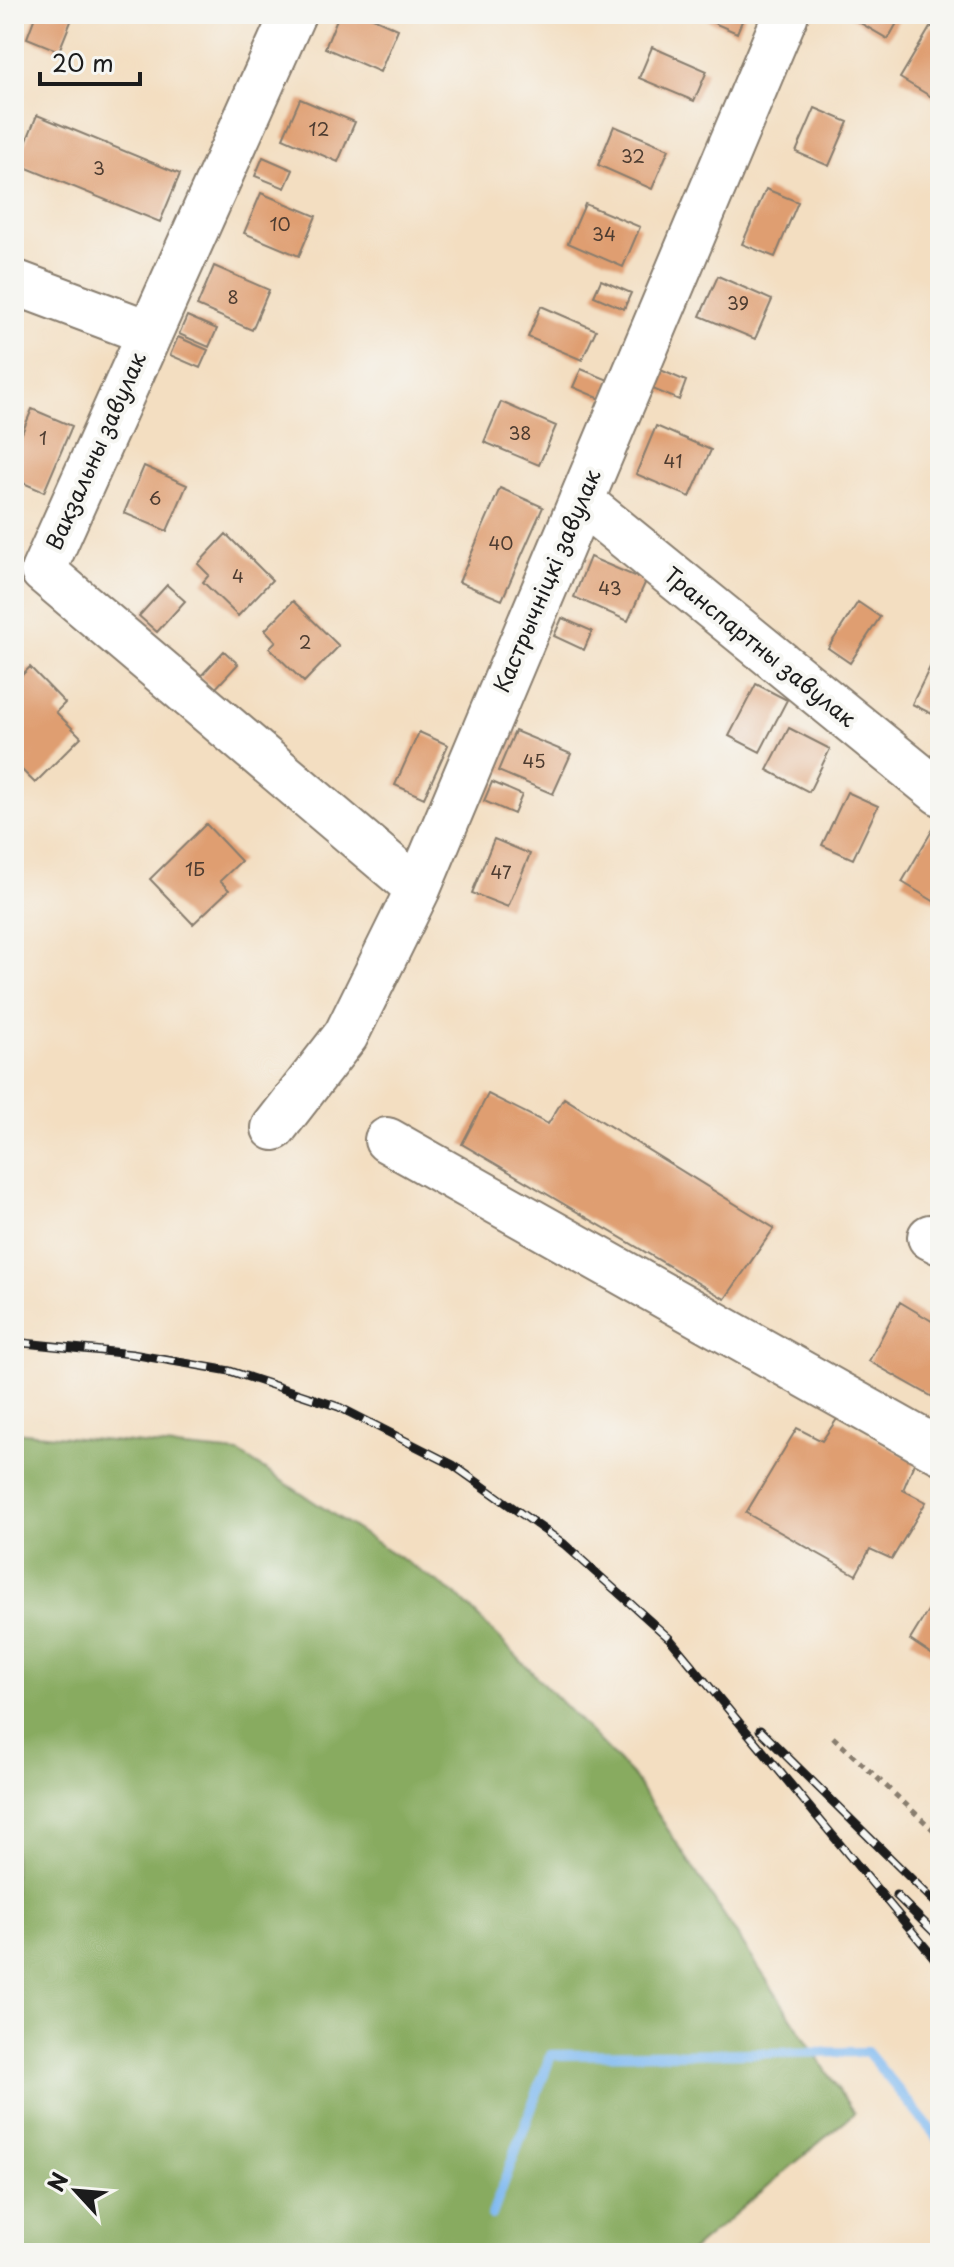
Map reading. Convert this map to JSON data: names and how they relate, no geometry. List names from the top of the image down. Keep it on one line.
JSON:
{"streets":{"street":["Вакзальны завулак","Кастрычніцкі завулак","Транспартны завулак"]},"crossings":[["Вакзальны завулак","Кастрычніцкі завулак"],["Кастрычніцкі завулак","Транспартны завулак"]],"house_numbers":["12","32","3","10","34","8","39","38","1","41","6","40","4","43","2","45","1Б","47"],"scale_bar":"20 m","north":"top left"}
